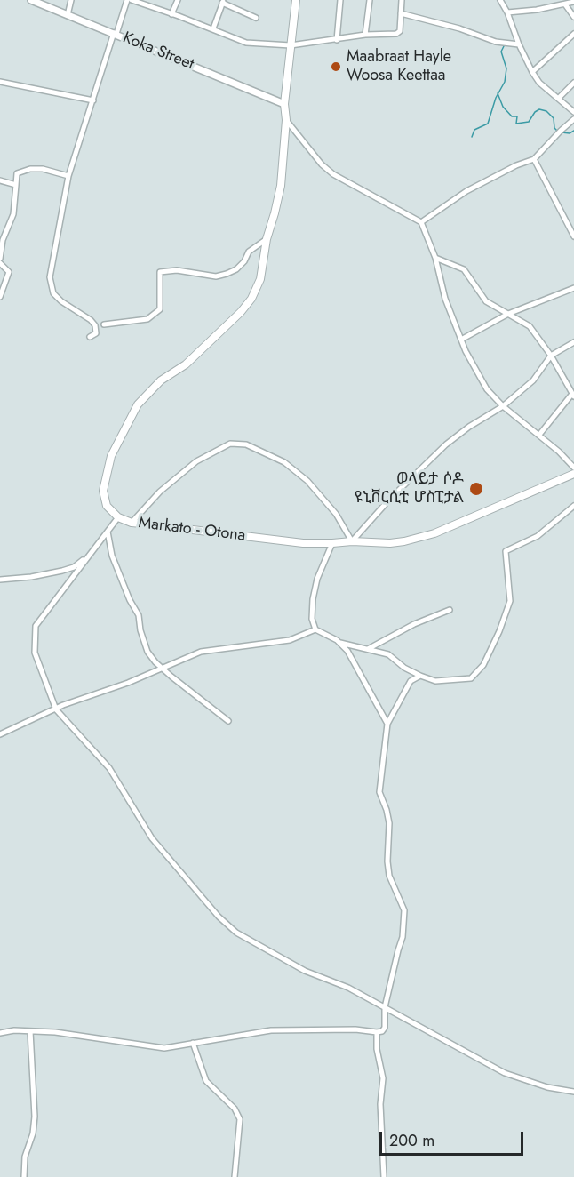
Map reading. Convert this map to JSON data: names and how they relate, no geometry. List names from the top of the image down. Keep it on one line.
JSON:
{"streets":{"main road":["Koka Street","Markato - Otona"]},"crossings":[["Koka Street","Markato - Otona"]],"places":["Maabraat Hayle Woosa Keettaa","ወላይታ ሶዶ ዩኒቨርሲቲ ሆስፒታል"],"scale_bar":"200 m"}
